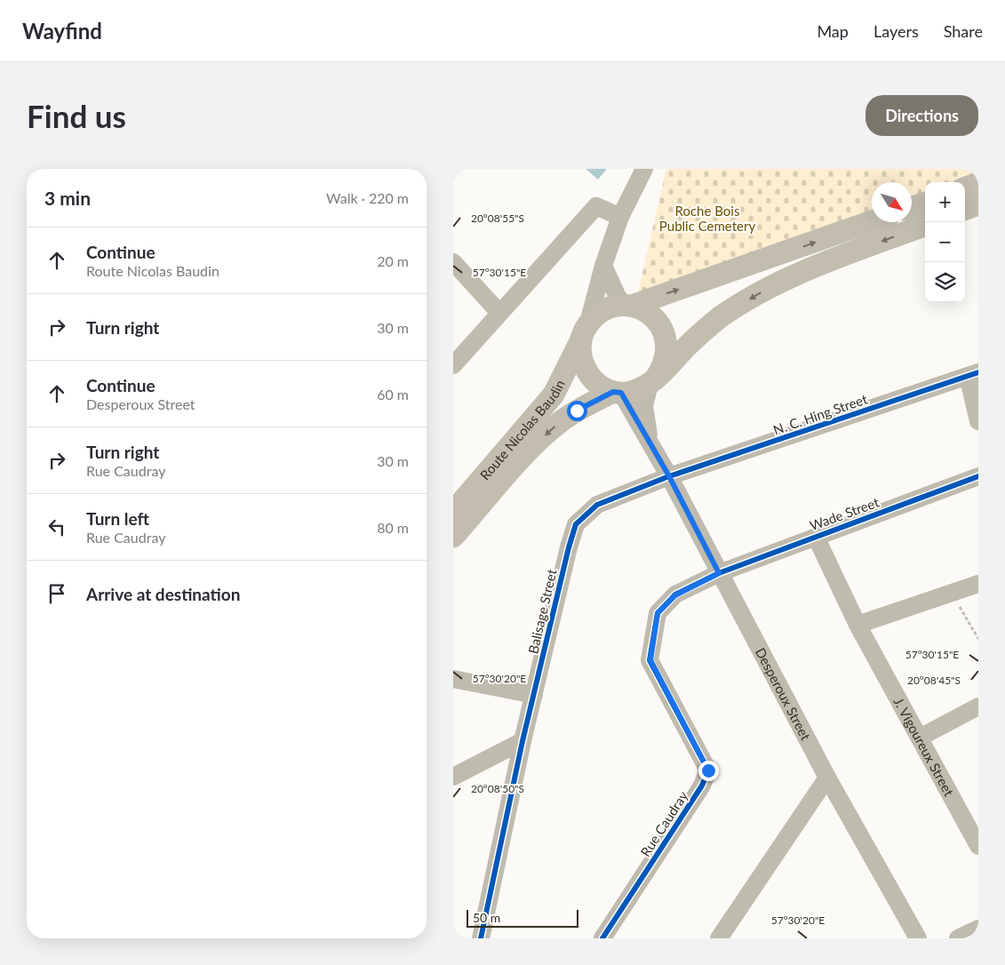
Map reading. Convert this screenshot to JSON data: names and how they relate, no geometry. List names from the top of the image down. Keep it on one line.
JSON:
{"streets":{"main road":["Route Nicolas Baudin"],"street":["N. C. Hing Street","Wade Street","Balisage Street","Desperoux Street","J. Vigoureux Street","Rue Caudray"]},"crossings":[["N. C. Hing Street","Balisage Street"],["N. C. Hing Street","Desperoux Street"],["Route Nicolas Baudin","Desperoux Street"],["Wade Street","Desperoux Street"],["Wade Street","J. Vigoureux Street"],["Wade Street","Rue Caudray"],["Balisage Street","Desperoux Street"],["Desperoux Street","Rue Caudray"]],"parks":["Roche Bois Public Cemetery"],"scale_bar":"50 m","north":"bottom right","page":{"header":"Wayfind","nav":["Map","Layers","Share"],"buttons":"Directions","title":"Find us","heading":["3 min","Walk · 220 m"],"map_buttons":["+","−"],"list":[["Continue","Route Nicolas Baudin","20 m"],["Turn right","30 m"],["Continue","Desperoux Street","60 m"],["Turn right","Rue Caudray","30 m"],["Turn left","Rue Caudray","80 m"],"Arrive at destination"],"scale":"50 m"},"coordinates":["20°08'55\"S","57°30'15\"E","57°30'20\"E","20°08'45\"S","20°08'50\"S"]}
